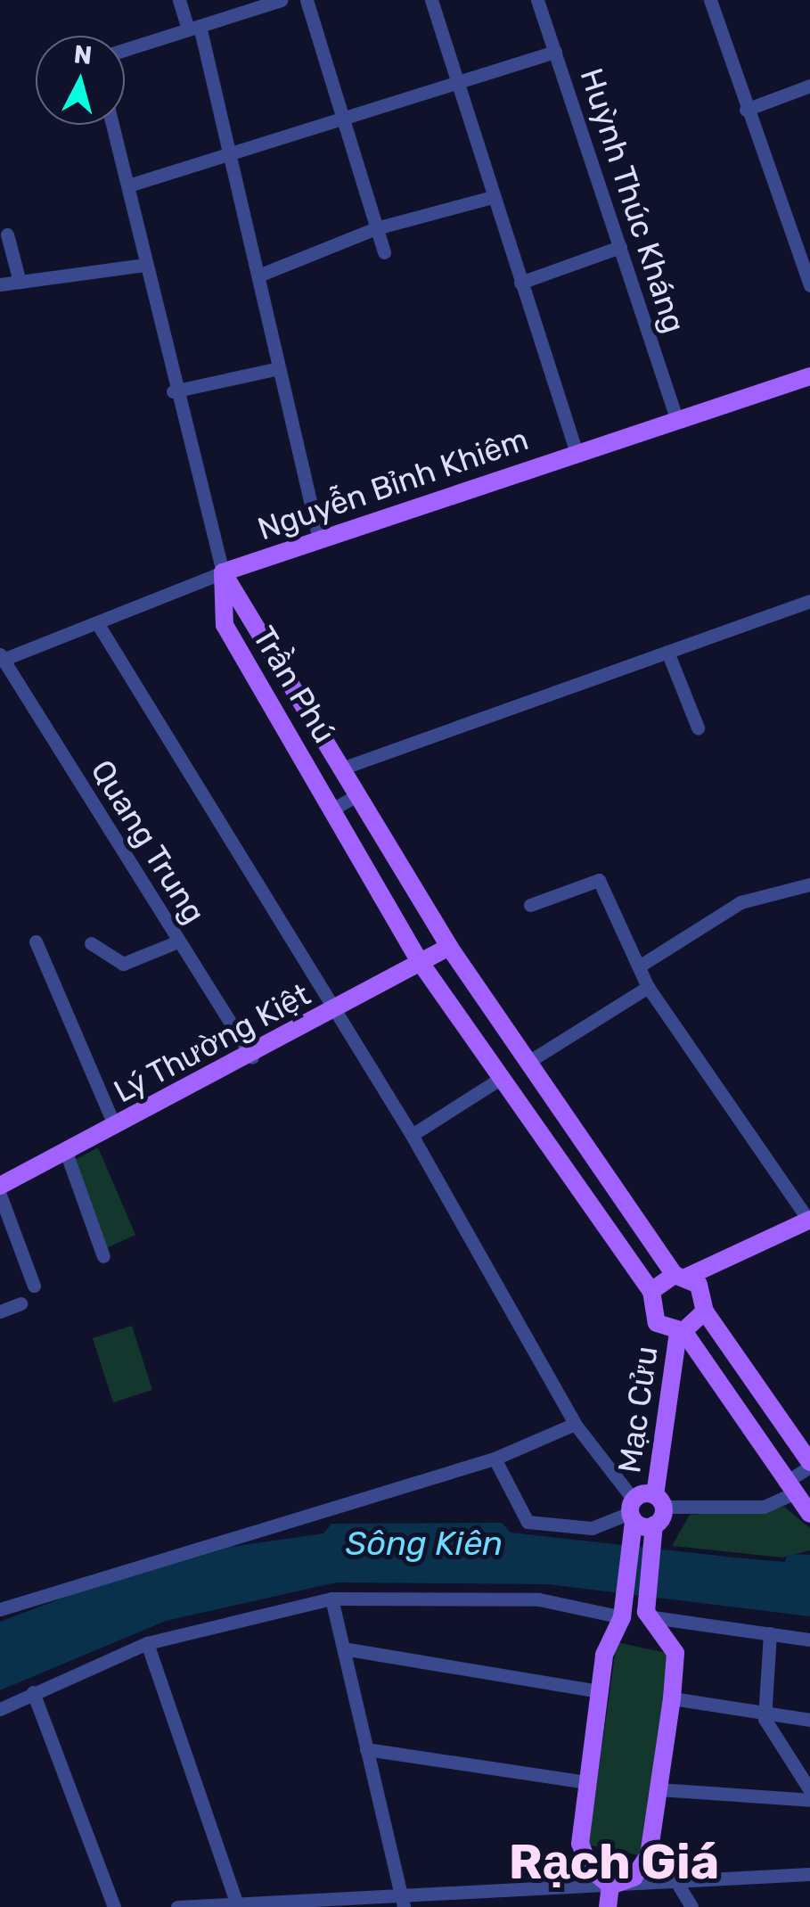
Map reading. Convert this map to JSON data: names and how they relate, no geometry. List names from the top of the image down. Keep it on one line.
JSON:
{"streets":{"main road":["Nguyễn Bỉnh Khiêm","Trần Phú","Lý Thường Kiệt","Mạc Cửu"],"street":["Huỳnh Thúc Kháng","Quang Trung"]},"crossings":[["Huỳnh Thúc Kháng","Nguyễn Bỉnh Khiêm"],["Nguyễn Bỉnh Khiêm","Trần Phú"],["Nguyễn Bỉnh Khiêm","Quang Trung"],["Trần Phú","Lý Thường Kiệt"],["Trần Phú","Mạc Cửu"],["Quang Trung","Lý Thường Kiệt"]],"districts":["Rạch Giá"],"water":["Sông Kiên"],"north":"top"}
